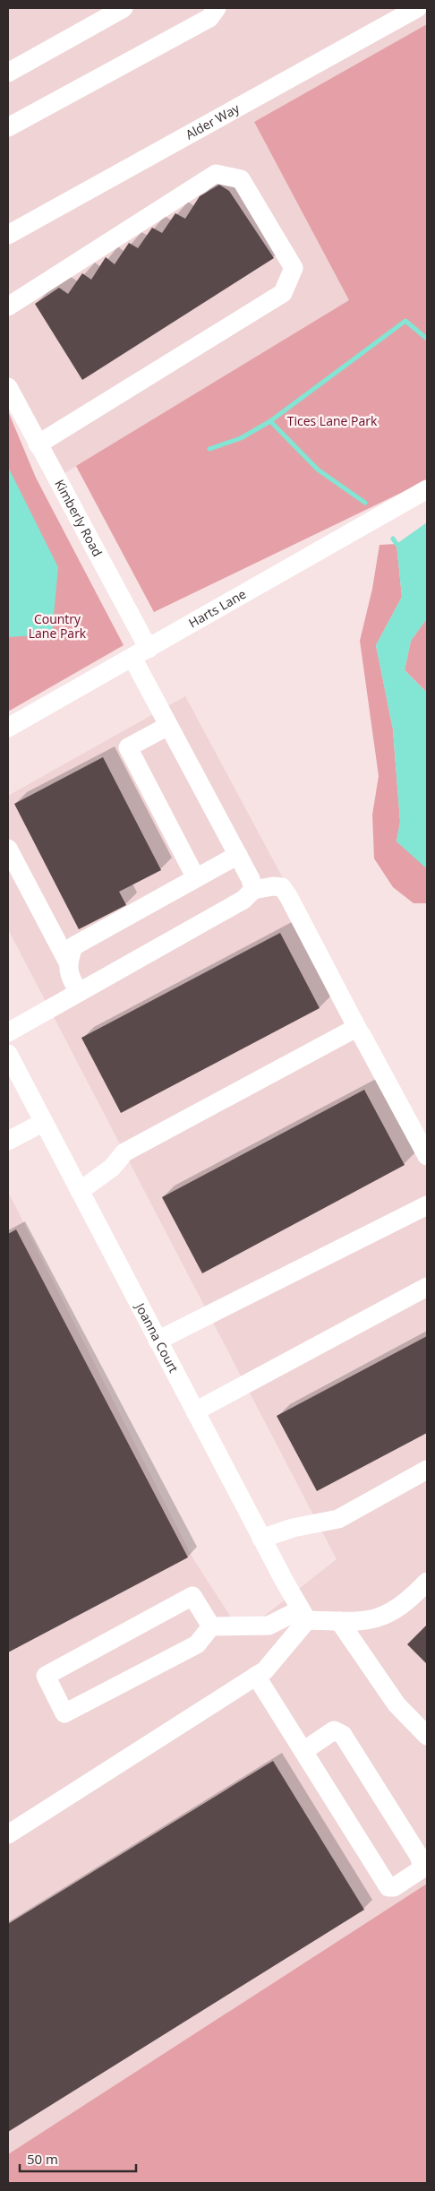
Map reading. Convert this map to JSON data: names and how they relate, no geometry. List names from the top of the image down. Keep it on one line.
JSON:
{"streets":{"street":["Alder Way","Kimberly Road","Harts Lane","Joanna Court"]},"crossings":[["Kimberly Road","Harts Lane"]],"parks":["Tices Lane Park","Country Lane Park"],"scale_bar":"50 m"}
